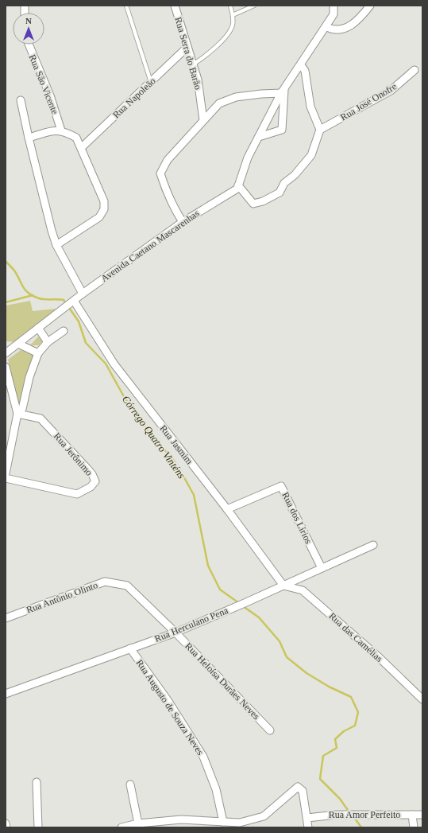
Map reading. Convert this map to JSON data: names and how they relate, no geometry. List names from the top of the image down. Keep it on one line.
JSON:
{"streets":{"street":["Rua Serra do Barão","Rua São Vicente","Rua Napoleão","Rua José Onofre","Avenida Caetano Mascarenhas","Rua Jasmim","Rua Jerônimo","Rua dos Lírios","Rua Antônio Olinto","Rua Herculano Pena","Rua das Camélias","Rua Heloísa Durães Neves","Rua Augusto de Souza Neves","Rua Amor Perfeito"]},"crossings":[["Rua Serra do Barão","Rua Napoleão"],["Avenida Caetano Mascarenhas","Rua Jasmim"],["Rua Jasmim","Rua dos Lírios"],["Rua Jasmim","Rua Herculano Pena"],["Rua Jasmim","Rua das Camélias"],["Rua dos Lírios","Rua Herculano Pena"],["Rua Antônio Olinto","Rua Herculano Pena"],["Rua Antônio Olinto","Rua Heloísa Durães Neves"],["Rua Herculano Pena","Rua das Camélias"],["Rua Herculano Pena","Rua Heloísa Durães Neves"],["Rua Herculano Pena","Rua Augusto de Souza Neves"]],"water":["Córrego Quatro Vinténs"],"north":"top"}
